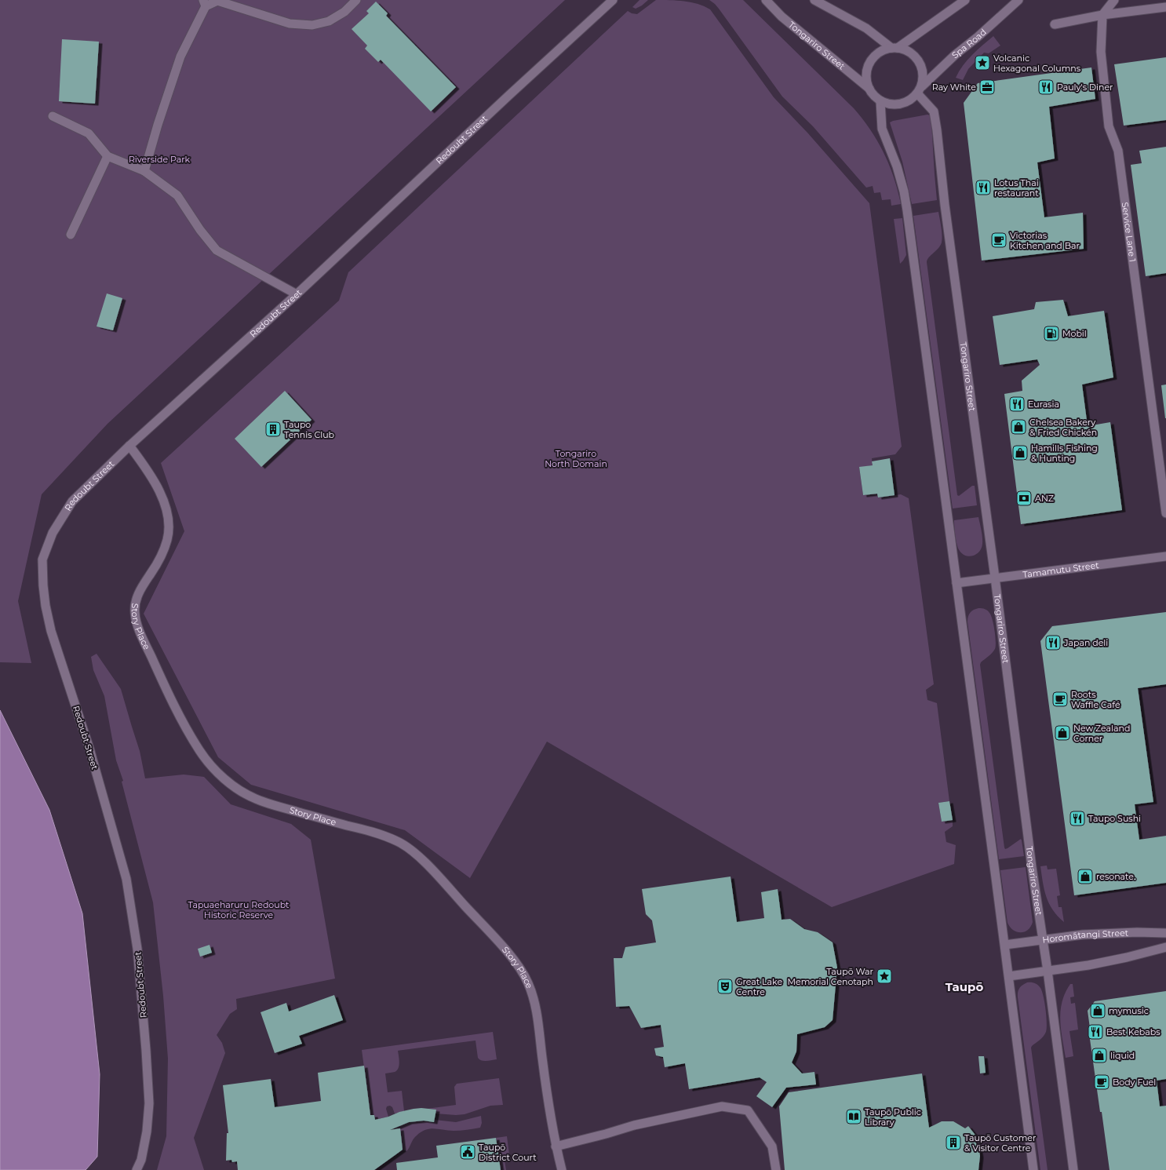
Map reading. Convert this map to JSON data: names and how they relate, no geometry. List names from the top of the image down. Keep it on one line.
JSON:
{"streets":{"street":["Spa Road","Tongariro Street","Redoubt Street","Service Lane 1","Tamamutu Street","Story Place","Horomātangi Street"]},"crossings":[["Spa Road","Tongariro Street"],["Tongariro Street","Tamamutu Street"],["Tongariro Street","Horomātangi Street"],["Redoubt Street","Story Place"]],"districts":["Taupō"],"parks":["Riverside Park","Tongariro North Domain","Tapuaeharuru Redoubt Historic Reserve"],"places":{"place":["Volcanic Hexagonal Columns","Taupō War Memorial Cenotaph"],"office":["Ray White"],"restaurant":["Pauly's Diner","Lotus Thai restaurant","Eurasia","Japan deli","Taupo Sushi","Best Kebabs"],"cafe":["Victorias Kitchen and Bar","Roots Waffle Café","Body Fuel"],"fuel station":["Mobil"],"shop":["Chelsea Bakery & Fried Chickén","Hamills Fishing & Hunting","New Zealand Corner","resonate.","mymusic","liquid"],"building":["Taupo Tennis Club","Taupō Customer & Visitor Centre"],"bank":["ANZ"],"theatre":["Great Lake Centre"],"library":["Taupō Public Library"],"public building":["Taupō District Court"]}}
